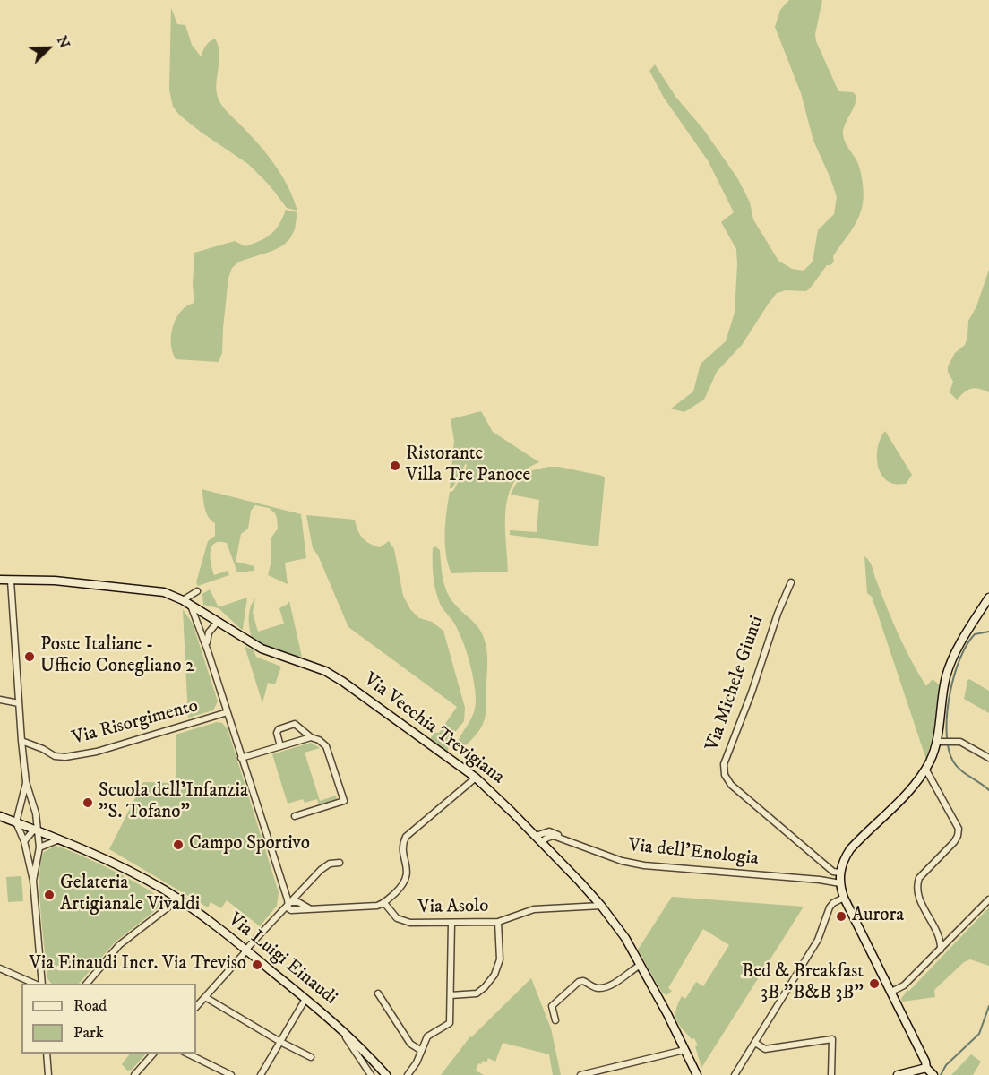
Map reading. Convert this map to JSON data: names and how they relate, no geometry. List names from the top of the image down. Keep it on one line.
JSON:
{"streets":{"street":["Via Michele Giunti","Via Risorgimento","Via Vecchia Trevigiana","Via dell'Enologia","Via Asolo","Via Luigi Einaudi"]},"crossings":[["Via Michele Giunti","Via dell'Enologia"],["Via Vecchia Trevigiana","Via dell'Enologia"],["Via Vecchia Trevigiana","Via Asolo"]],"places":["Ristorante Villa Tre Panoce","Poste Italiane - Ufficio Conegliano 2","Scuola dell'Infanzia \"S. Tofano\"","Campo Sportivo","Gelateria Artigianale Vivaldi","Aurora","Via Einaudi Incr. Via Treviso","Bed & Breakfast 3B \"B&B 3B\""],"legend":["Road","Park"],"north":"top right"}
